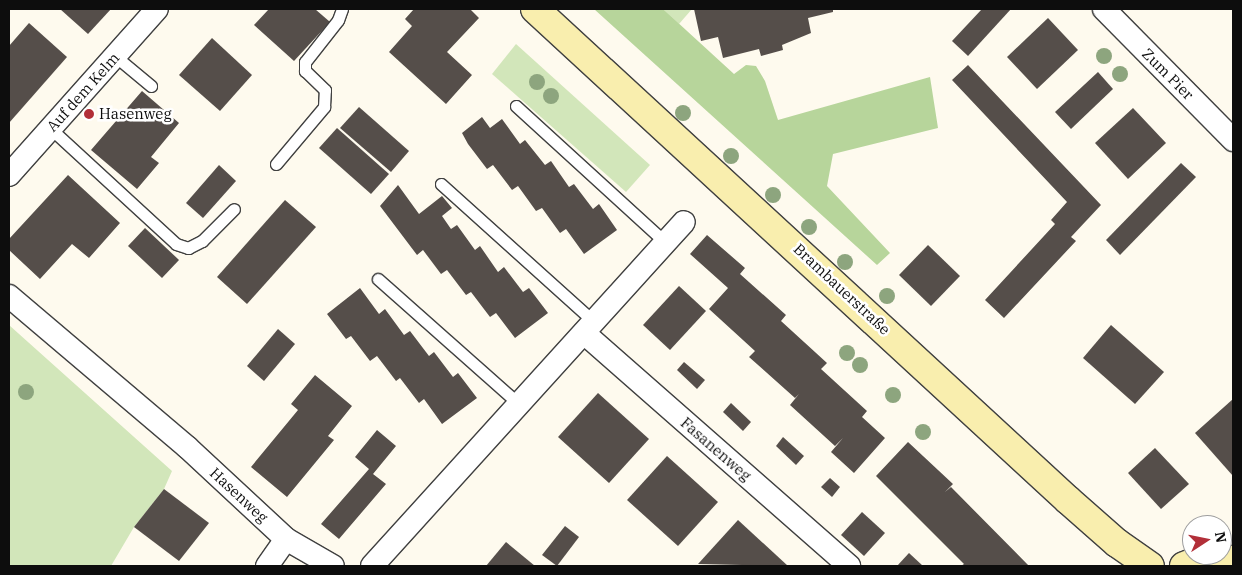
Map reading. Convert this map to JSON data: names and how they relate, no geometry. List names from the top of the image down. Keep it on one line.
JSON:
{"streets":{"main road":["Brambauerstraße"],"street":["Zum Pier","Auf dem Kelm","Fasanenweg","Hasenweg"]},"places":["Hasenweg"],"north":"right"}
